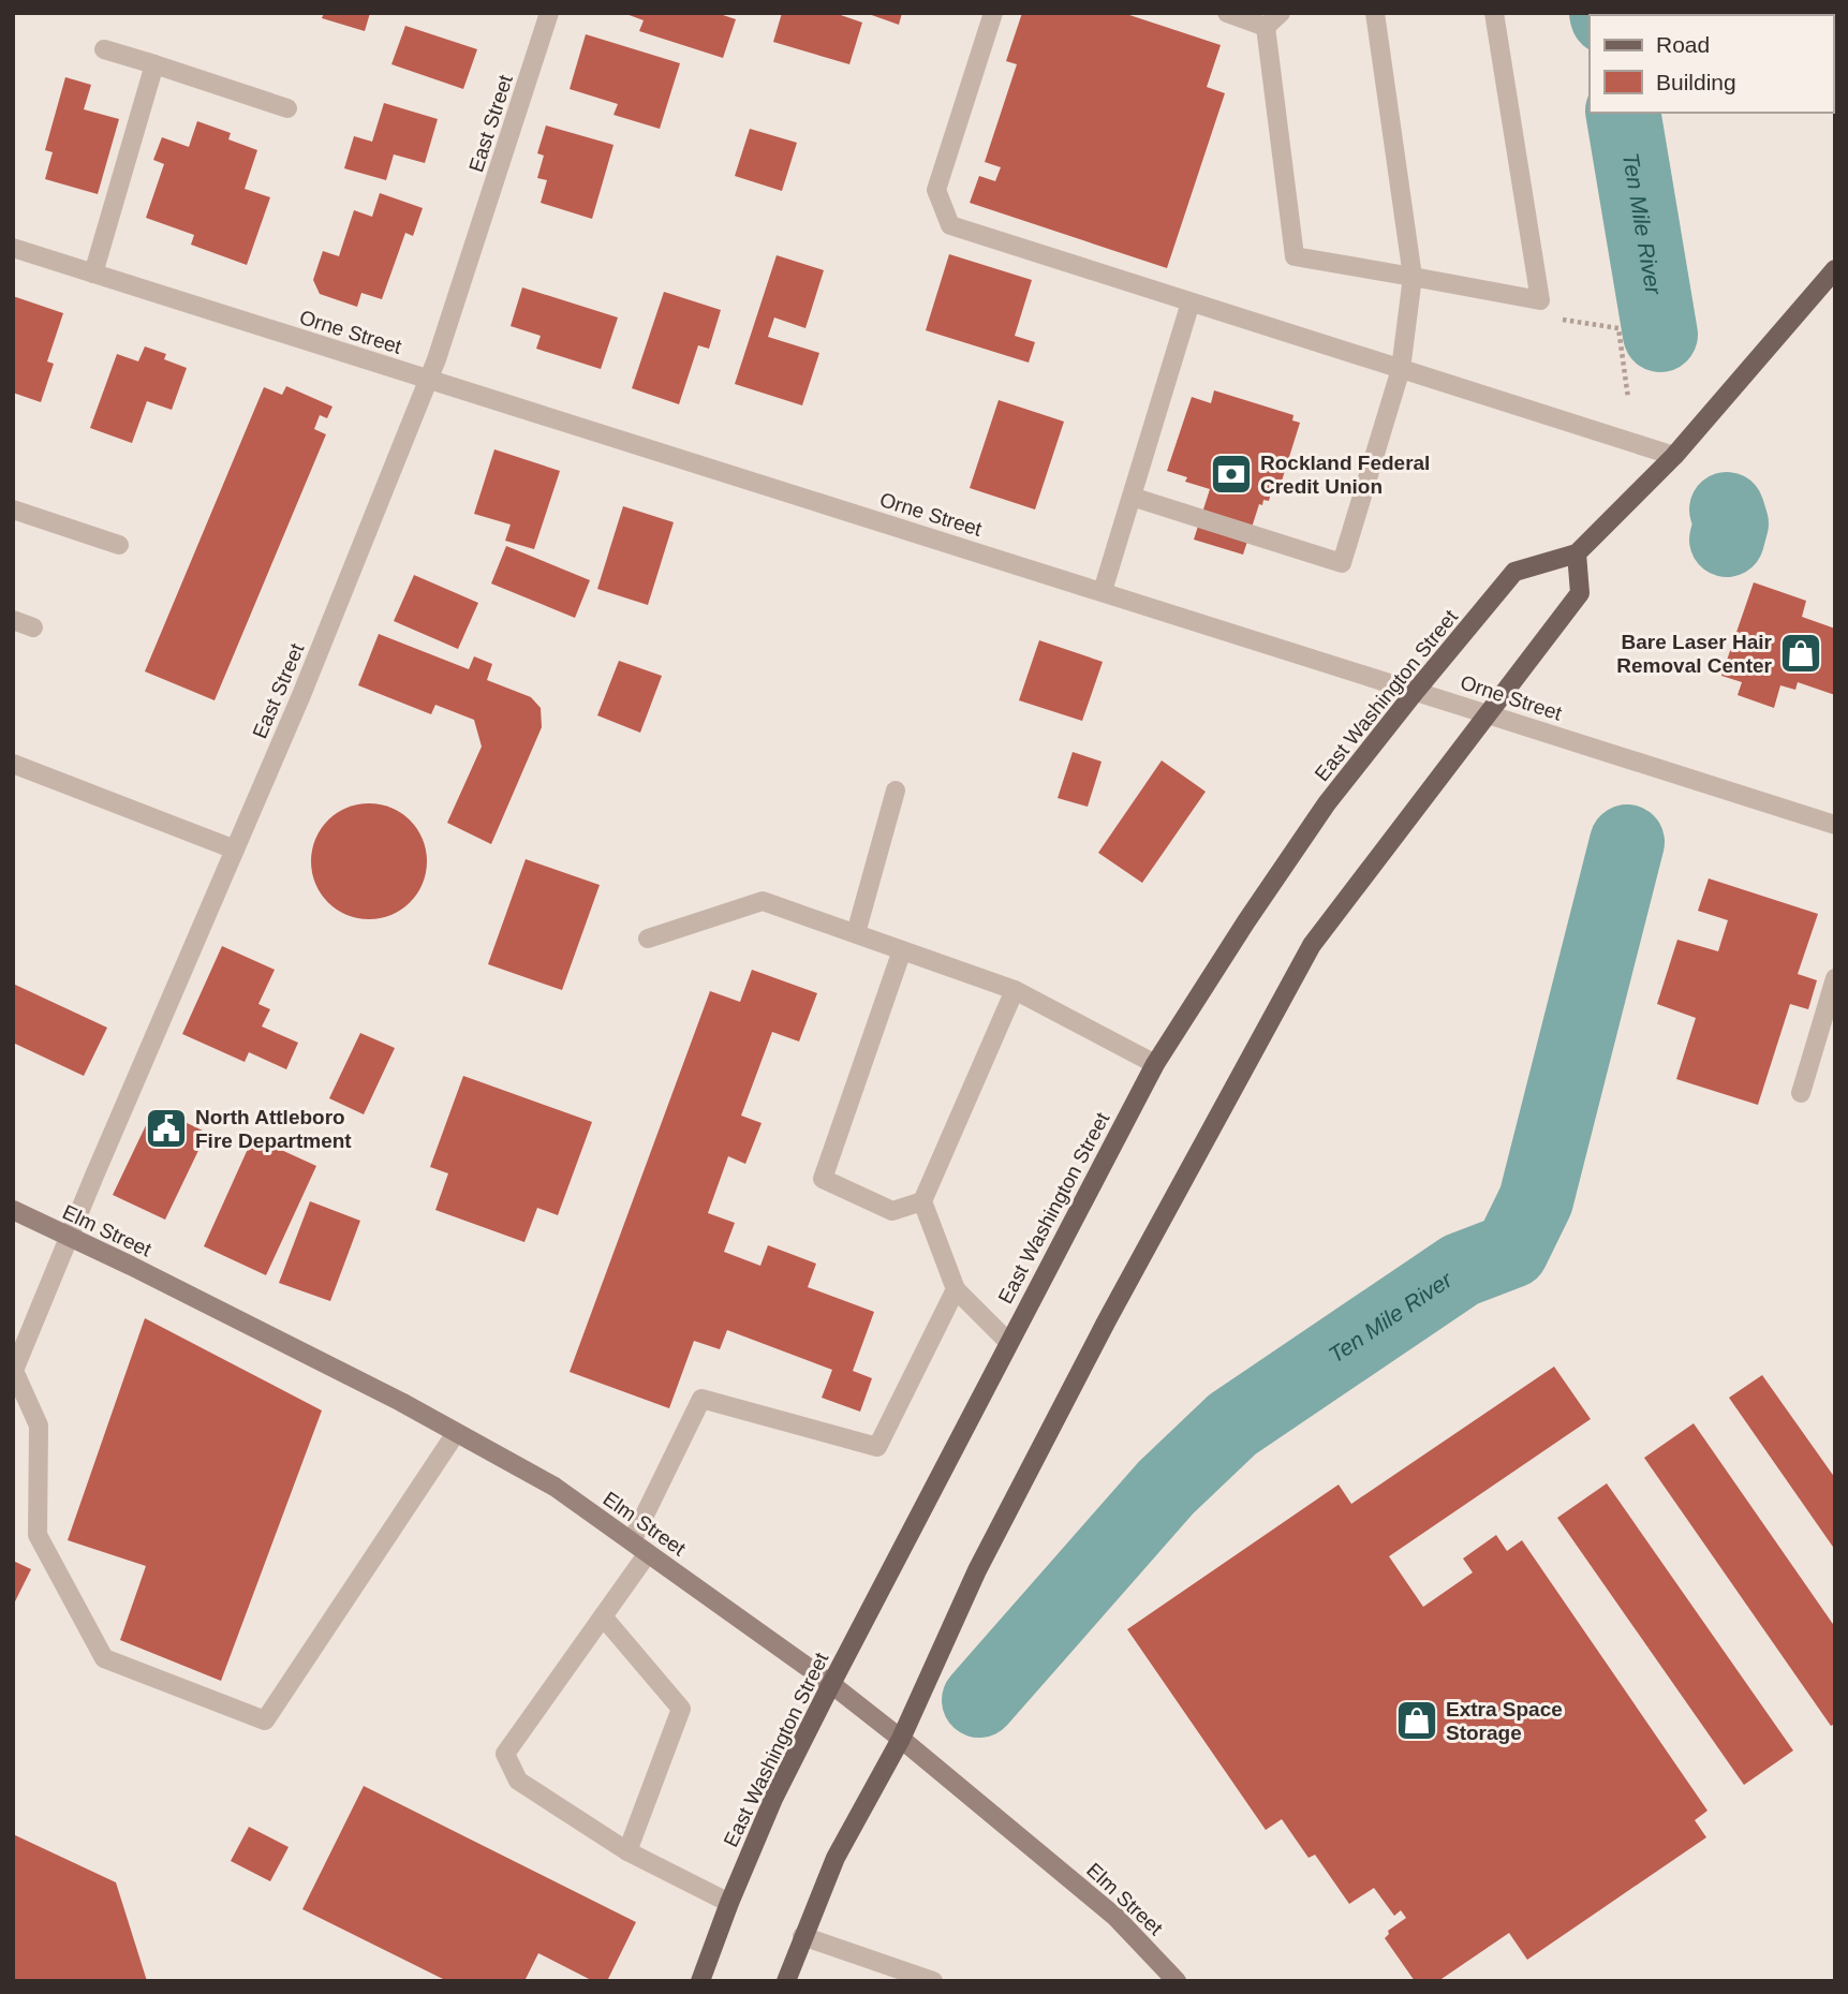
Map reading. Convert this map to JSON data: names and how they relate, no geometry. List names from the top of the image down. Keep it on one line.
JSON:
{"streets":{"main road":["East Washington Street","Elm Street"],"street":["East Street","Orne Street"]},"crossings":[["East Street","Orne Street"],["East Street","Elm Street"],["Orne Street","East Washington Street"],["East Washington Street","Elm Street"]],"water":["Ten Mile River"],"places":{"bank":["Rockland Federal Credit Union"],"shop":["Bare Laser Hair Removal Center","Extra Space Storage"],"public building":["North Attleboro Fire Department"]},"legend":["Road","Building"]}
